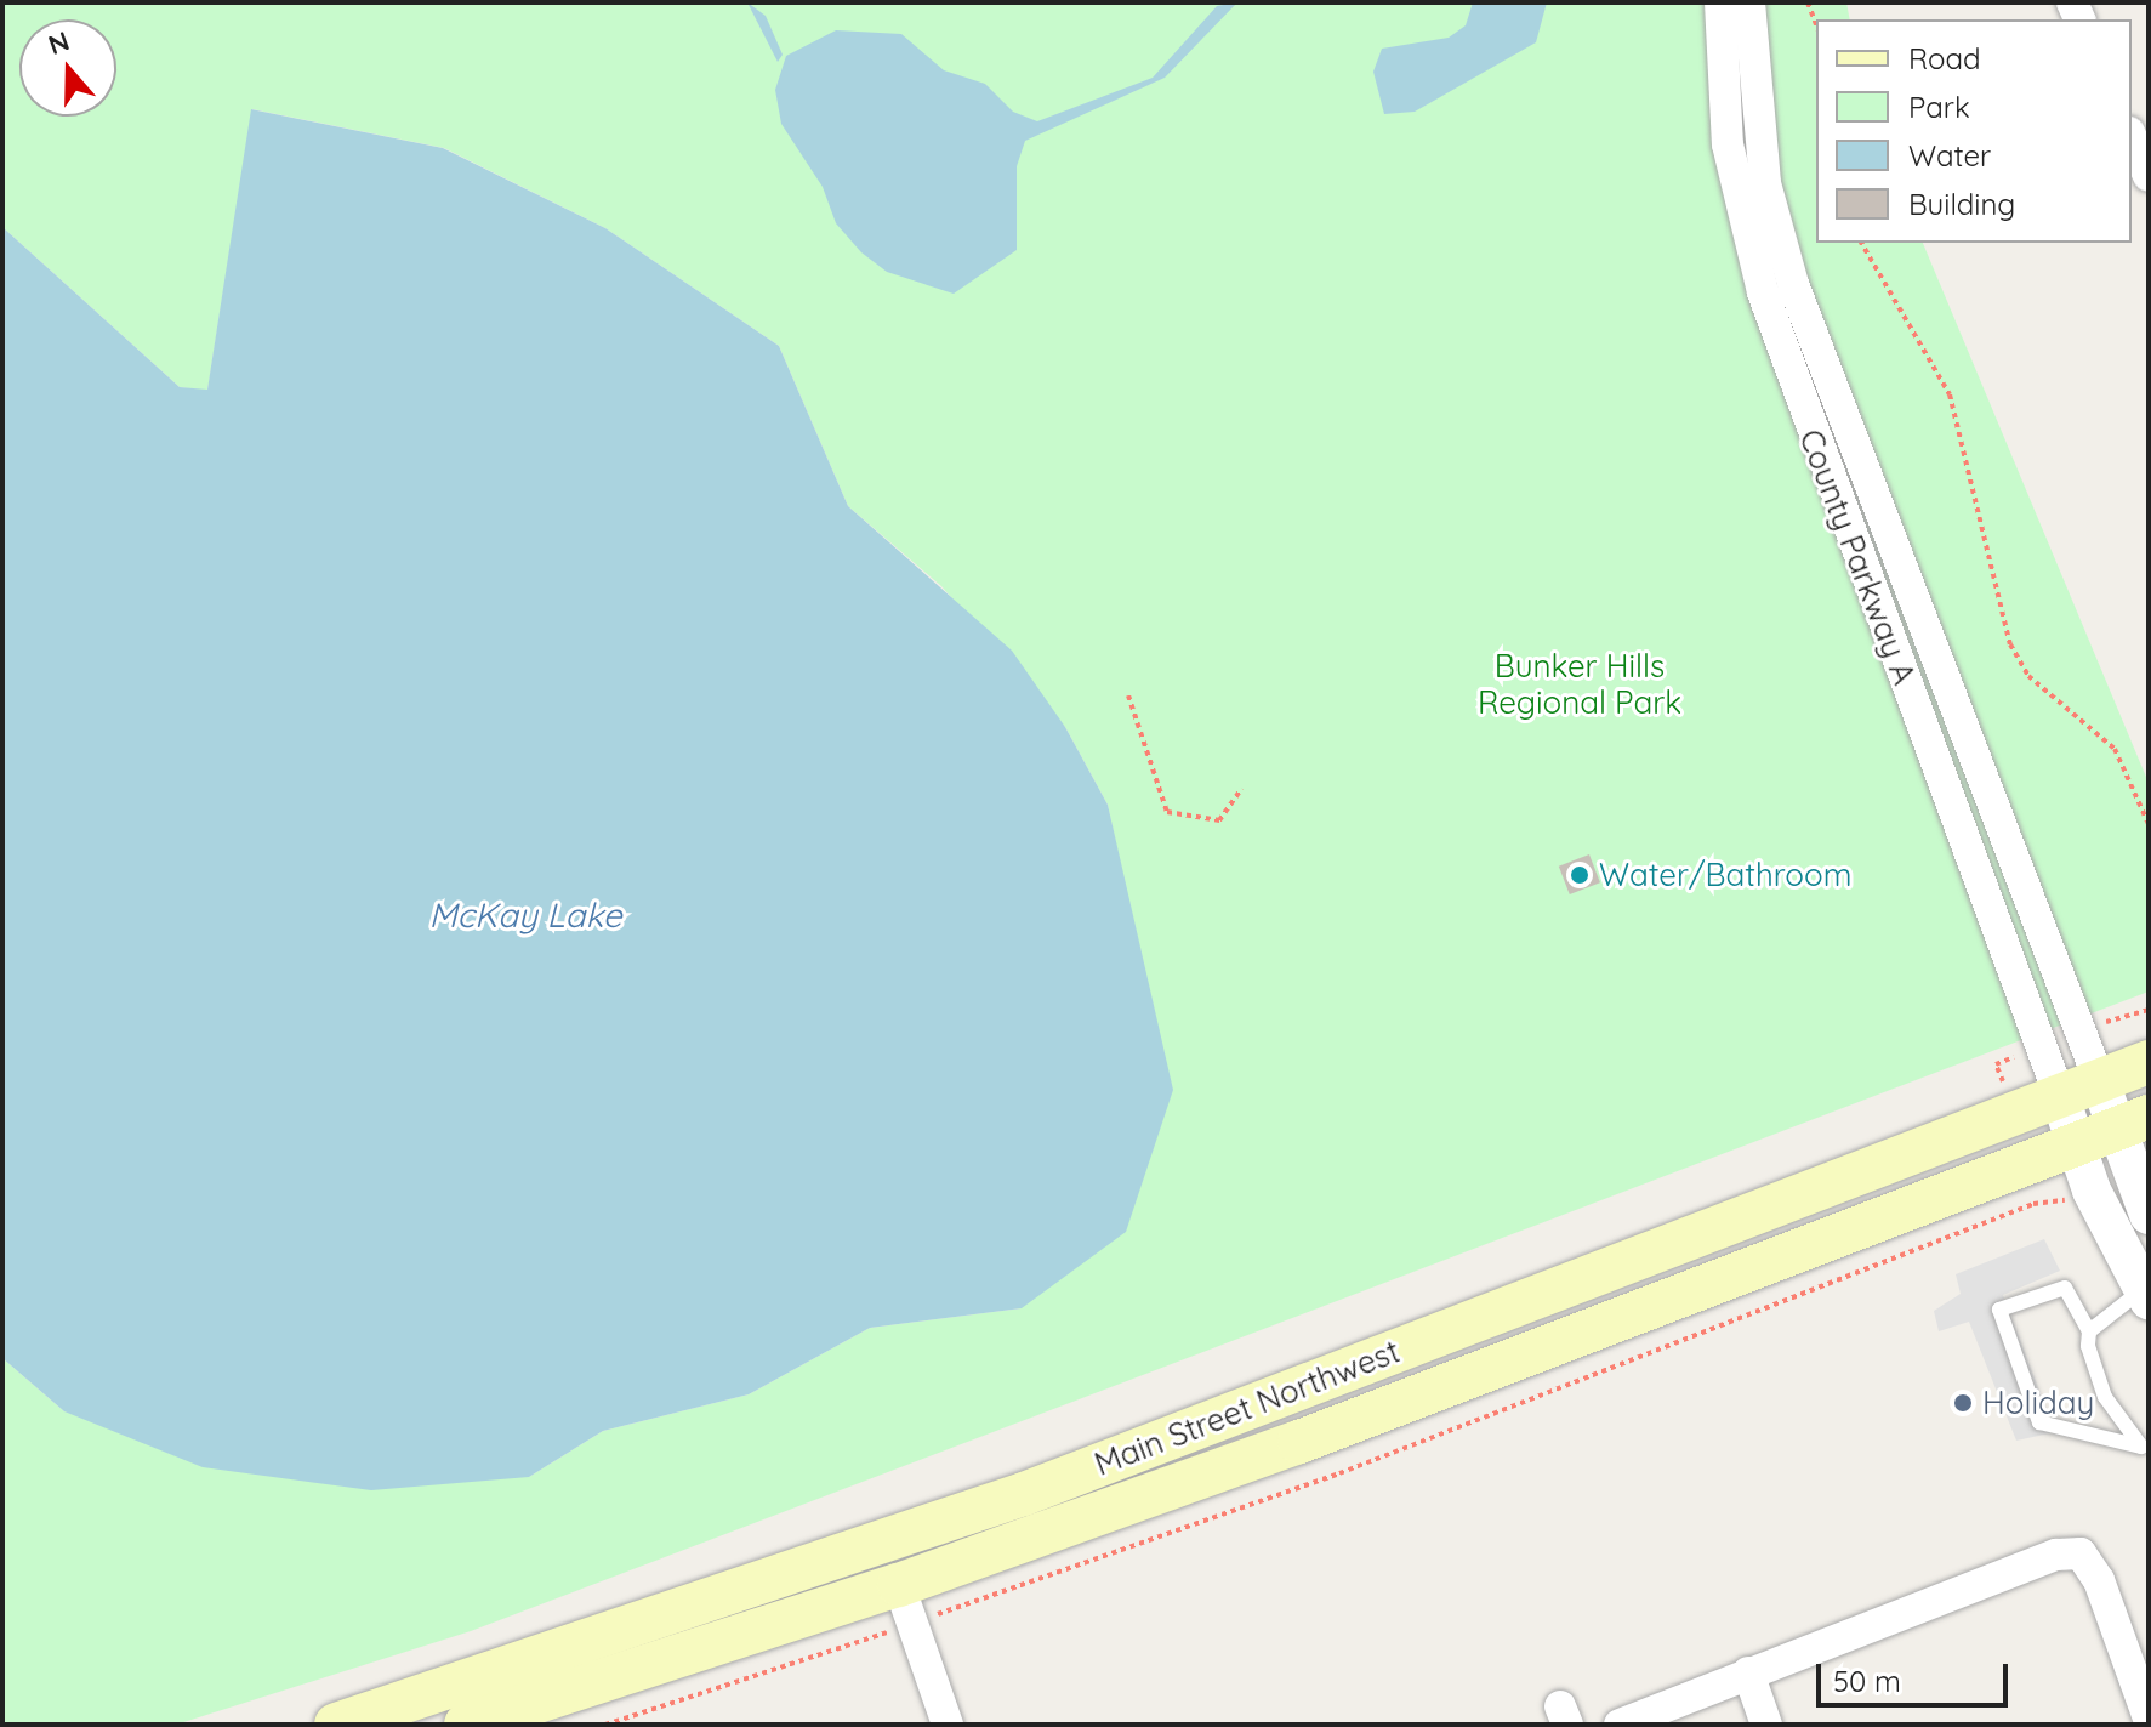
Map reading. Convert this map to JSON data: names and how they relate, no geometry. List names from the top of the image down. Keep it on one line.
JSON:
{"streets":{"main road":["Main Street Northwest"],"street":["County Parkway A"]},"crossings":[["County Parkway A","Main Street Northwest"]],"water":["McKay Lake"],"parks":["Bunker Hills Regional Park"],"places":["Water/Bathroom","Holiday"],"legend":["Road","Park","Water","Building"],"scale_bar":"50 m","north":"top"}
